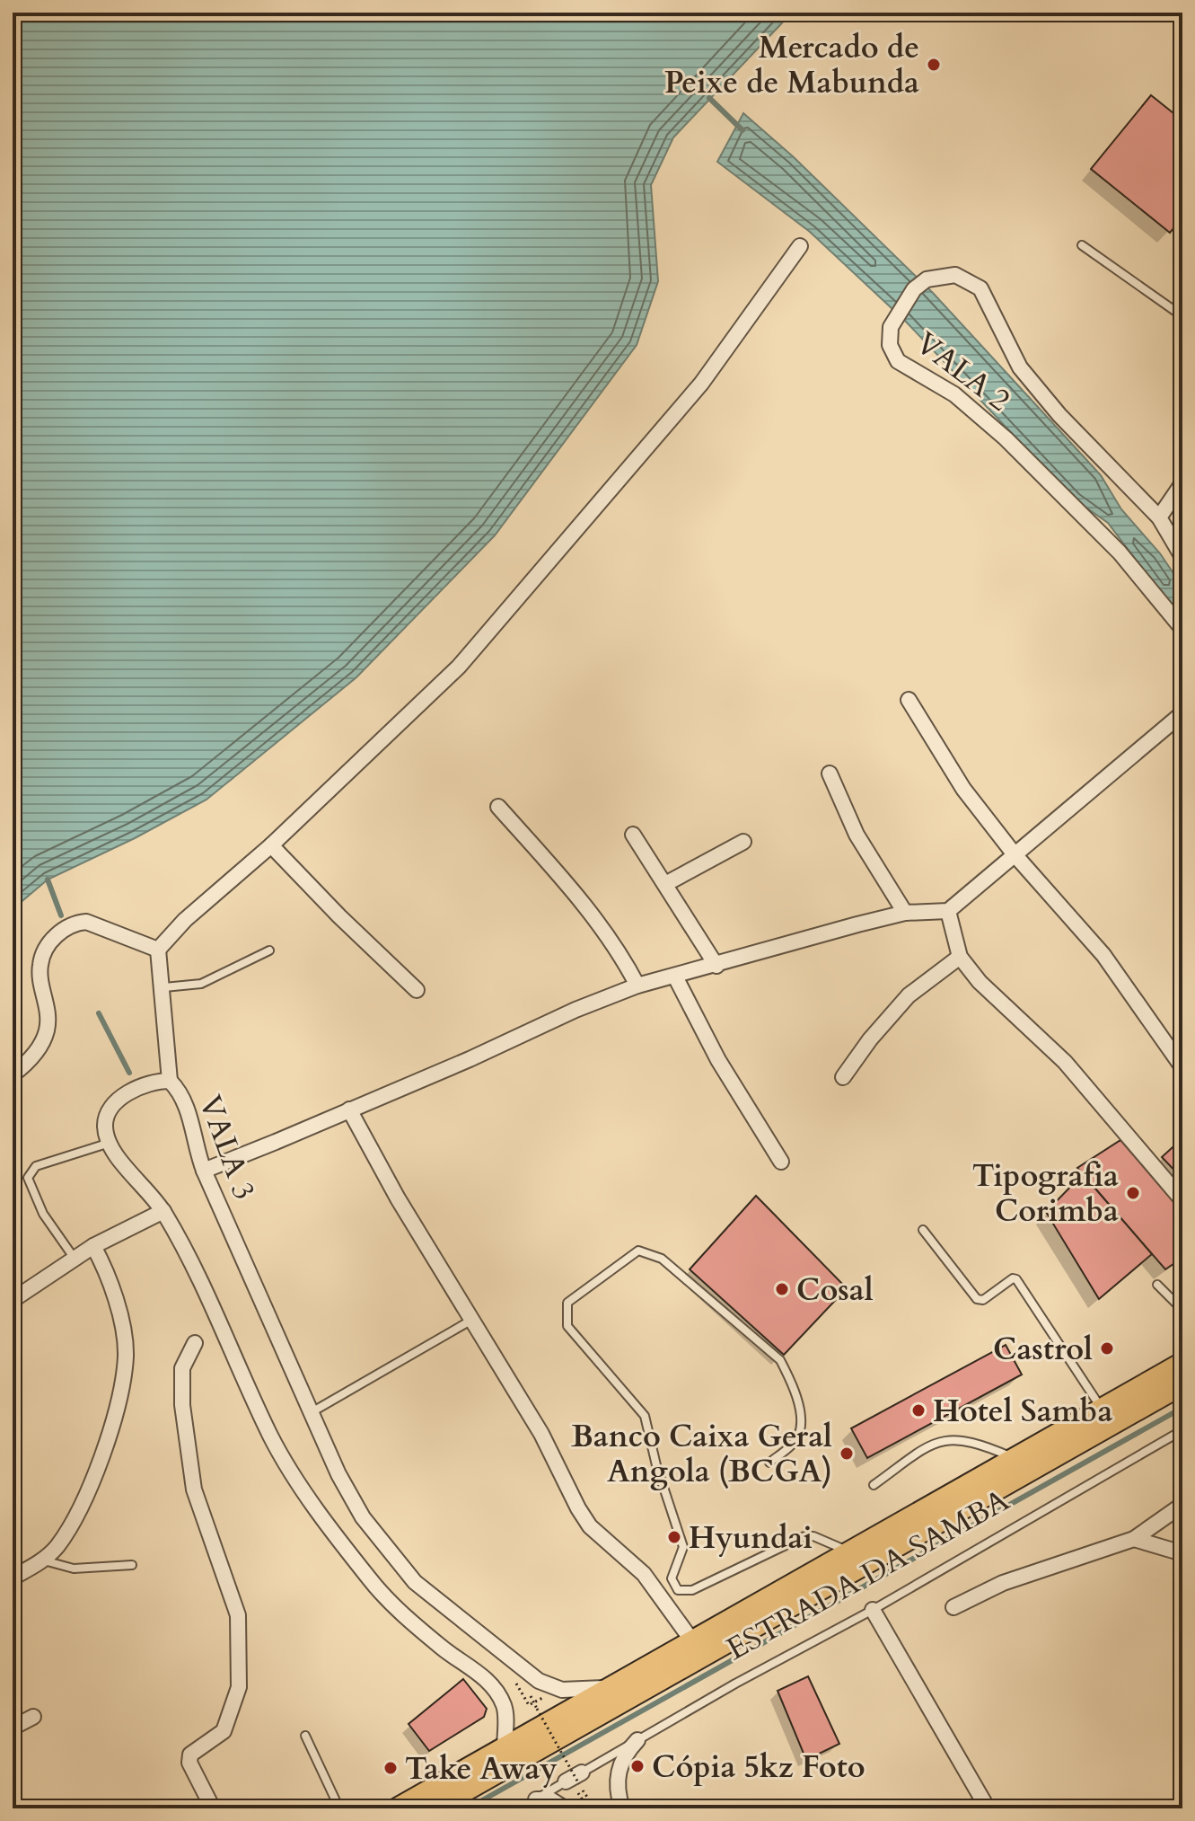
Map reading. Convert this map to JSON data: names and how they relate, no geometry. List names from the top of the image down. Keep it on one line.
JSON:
{"streets":{"main road":["ESTRADA DA SAMBA"],"street":["VALA 2","VALA 3"]},"crossings":[["VALA 3","ESTRADA DA SAMBA"]],"places":["Mercado de Peixe de Mabunda","Tipografia Corimba","Cosal","Castrol","Hotel Samba","Banco Caixa Geral Angola (BCGA)","Hyundai","Cópia 5kz Foto","Take Away"]}
